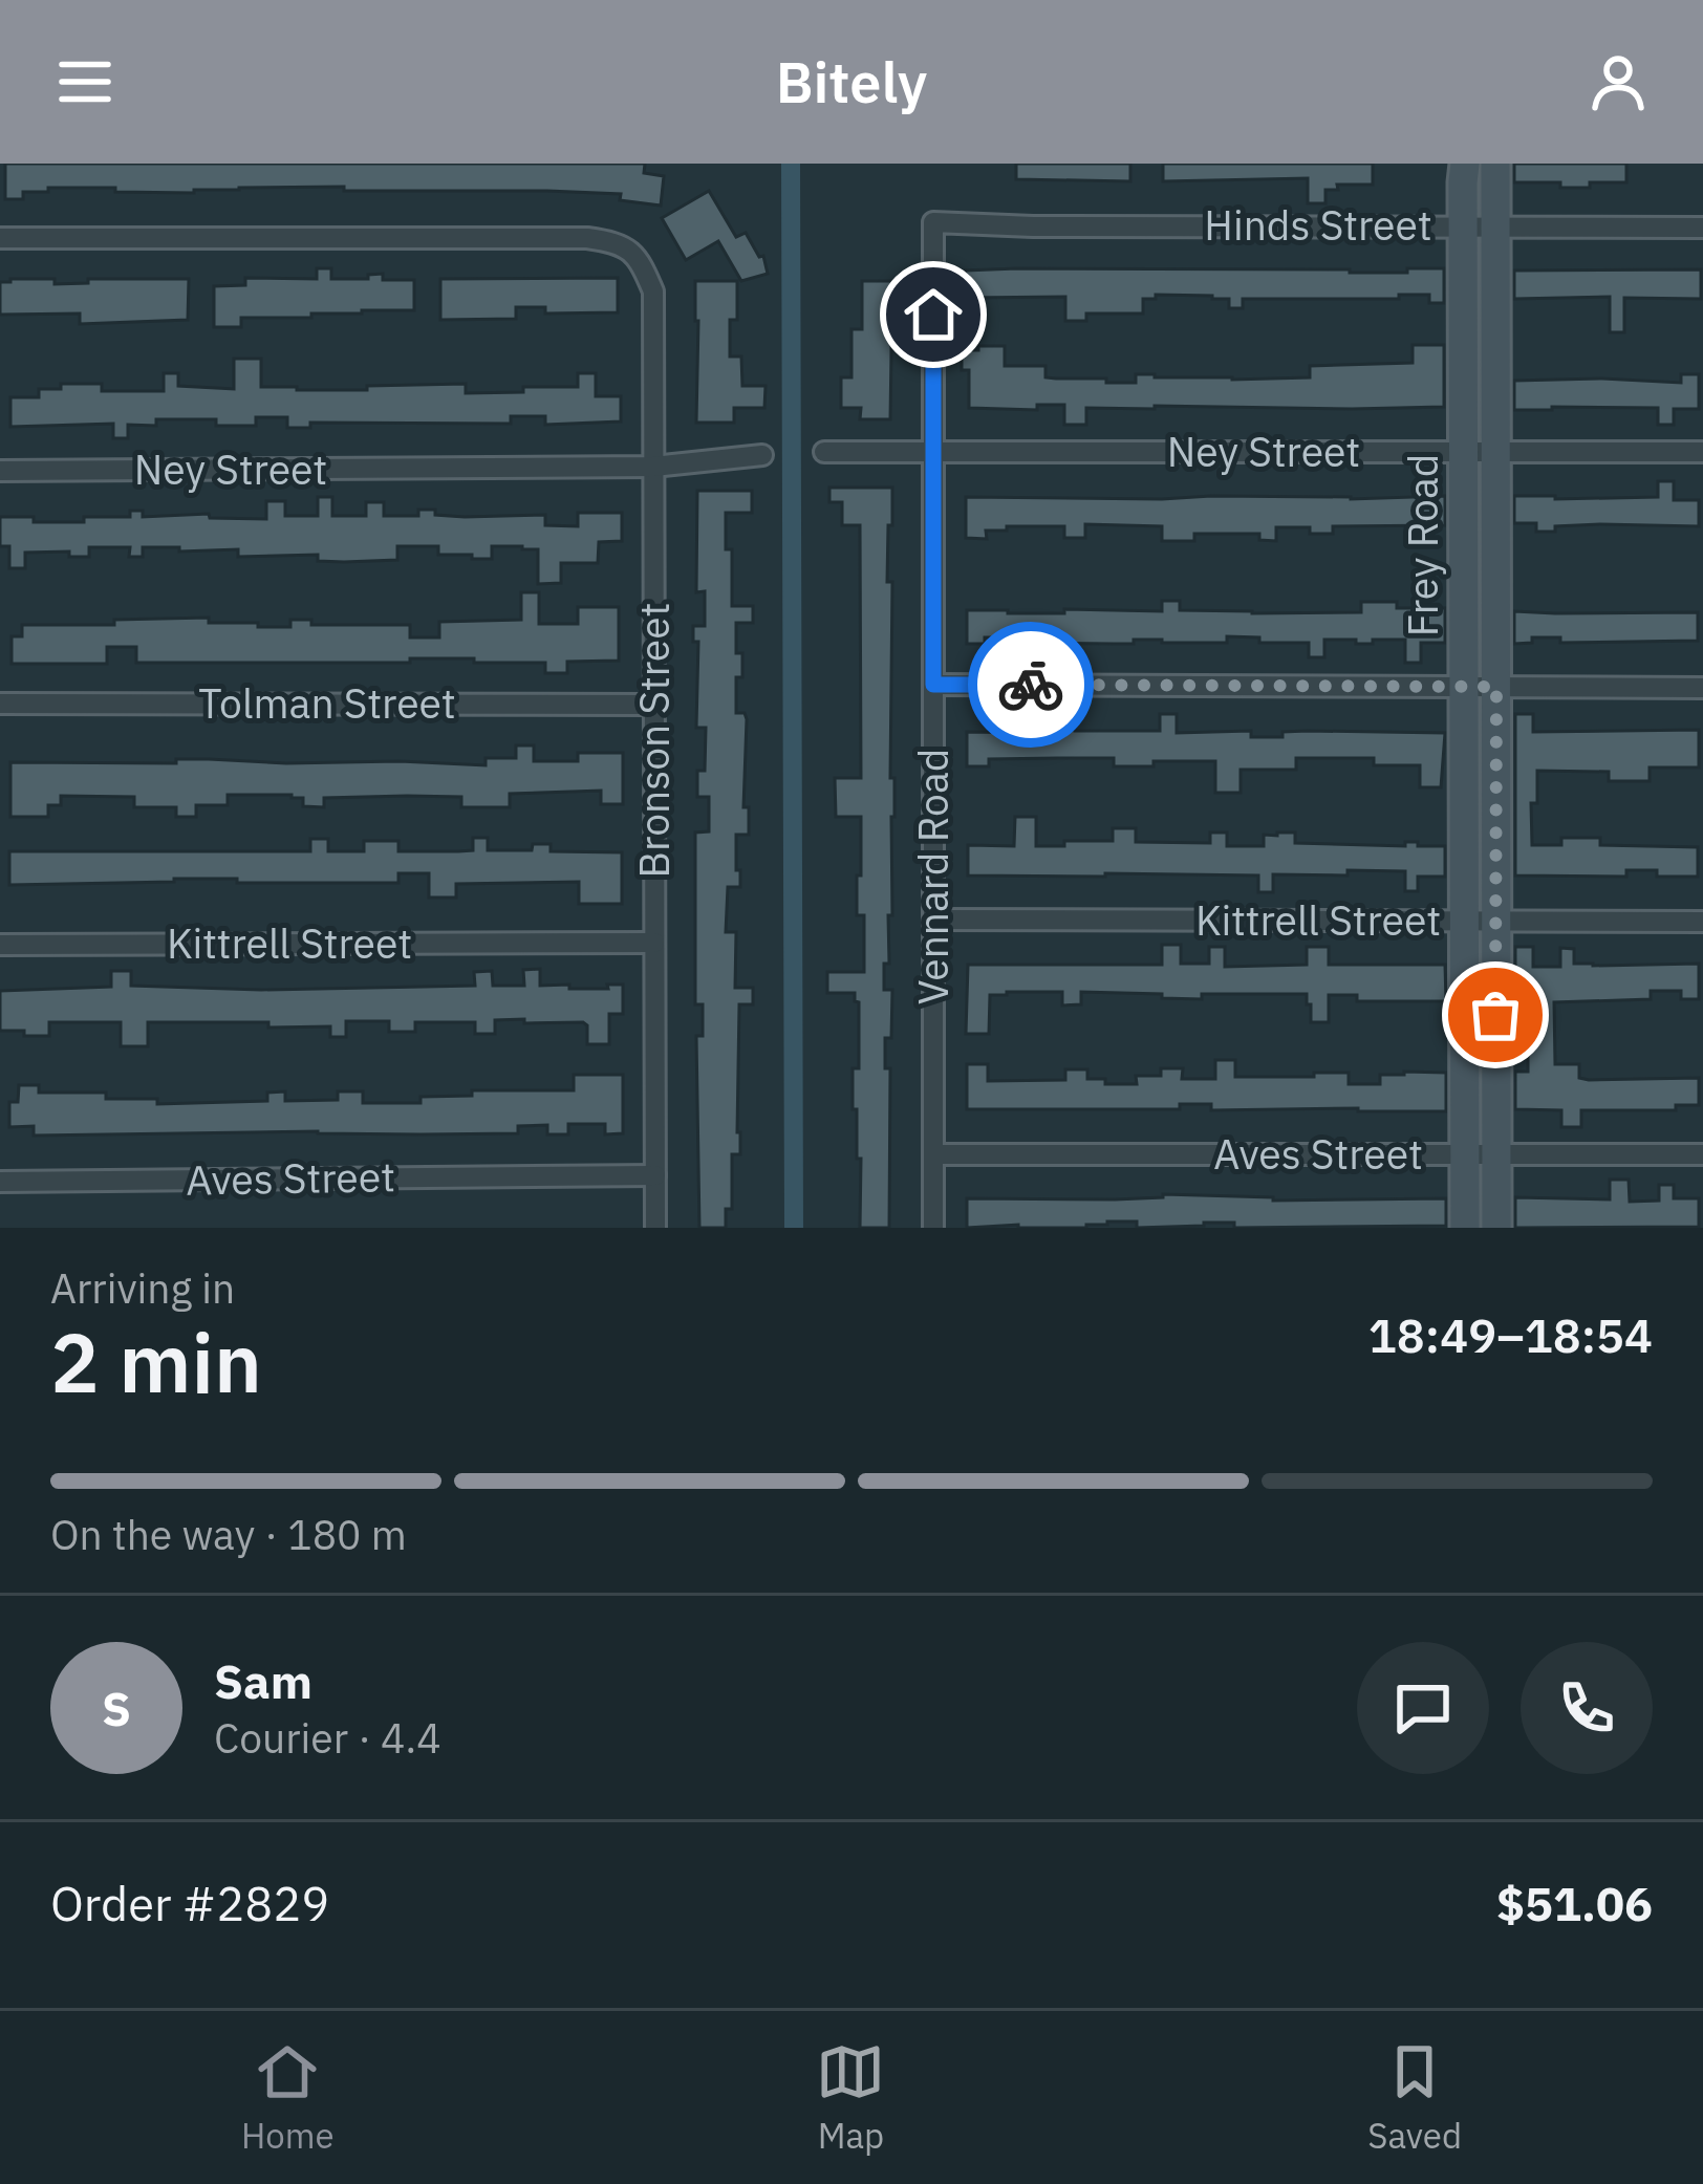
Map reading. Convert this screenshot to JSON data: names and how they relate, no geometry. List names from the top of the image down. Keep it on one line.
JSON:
{"streets":{"street":["Hinds Street","Ney Street","Frey Road","Tolman Street","Bronson Street","Vennard Road","Kittrell Street","Aves Street"]},"crossings":[["Hinds Street","Frey Road"],["Hinds Street","Vennard Road"],["Ney Street","Frey Road"],["Ney Street","Bronson Street"],["Ney Street","Vennard Road"],["Frey Road","Kittrell Street"],["Frey Road","Aves Street"],["Tolman Street","Bronson Street"],["Bronson Street","Kittrell Street"],["Bronson Street","Aves Street"],["Vennard Road","Kittrell Street"],["Vennard Road","Aves Street"]],"page":{"header":"Bitely","heading":["2 min","Arriving in","18:49–18:54"],"panel":["Sam","Courier · 4.4","Order #2829","$51.06"],"bar":"On the way · 180 m","round":"S","tabs":["Home","Map","Saved"]}}
